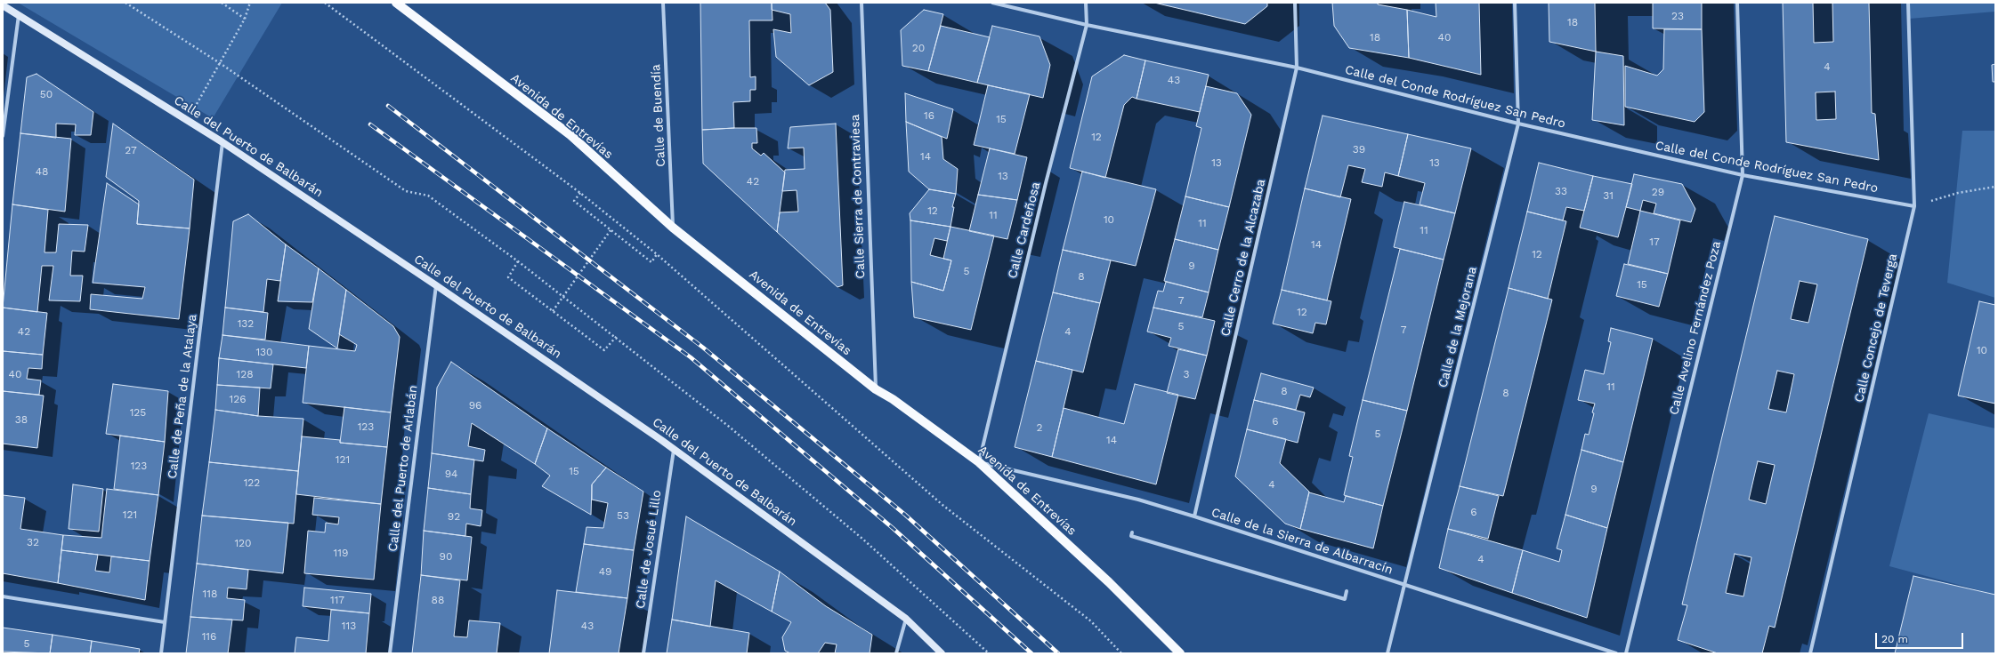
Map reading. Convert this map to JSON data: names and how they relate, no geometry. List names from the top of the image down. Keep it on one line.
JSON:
{"streets":{"main road":["Avenida de Entrevías"],"street":["Calle del Conde Rodríguez San Pedro","Calle de Buendía","Calle del Puerto de Balbarán","Calle Sierra de Contraviesa","Calle Cardeñosa","Calle Cerro de la Alcazaba","Calle de la Mejorana","Calle Avelino Fernández Poza","Calle Concejo de Teverga","Calle de Peña de la Atalaya","Calle del Puerto de Arlabán","Calle de la Sierra de Albarracín","Calle de Josué Lillo"]},"crossings":[["Calle del Conde Rodríguez San Pedro","Calle Cardeñosa"],["Calle del Conde Rodríguez San Pedro","Calle Cerro de la Alcazaba"],["Calle del Conde Rodríguez San Pedro","Calle de la Mejorana"],["Calle del Conde Rodríguez San Pedro","Calle Avelino Fernández Poza"],["Calle del Conde Rodríguez San Pedro","Calle Concejo de Teverga"],["Calle de Buendía","Avenida de Entrevías"],["Avenida de Entrevías","Calle Sierra de Contraviesa"],["Avenida de Entrevías","Calle Cardeñosa"],["Avenida de Entrevías","Calle de la Sierra de Albarracín"],["Calle del Puerto de Balbarán","Calle de Peña de la Atalaya"],["Calle del Puerto de Balbarán","Calle del Puerto de Arlabán"],["Calle del Puerto de Balbarán","Calle de Josué Lillo"],["Calle Cardeñosa","Calle de la Sierra de Albarracín"],["Calle Cerro de la Alcazaba","Calle de la Sierra de Albarracín"],["Calle de la Mejorana","Calle de la Sierra de Albarracín"]],"house_numbers":["23","18","18","40","20","4","43","50","16","15","12","39","27","14","13","13","48","13","42","33","29","31","12","11","10","11","11","17","14","12","9","5","8","15","7","12","132","5","7","42","4","10","130","40","128","3","11","8","8","126","96","125","38","6","123","2","5","14","121","123","15","94","122","4","9","6","121","53","92","32","120","119","90","4","49","118","117","88","113","43","116","5"],"scale_bar":"20 m"}
